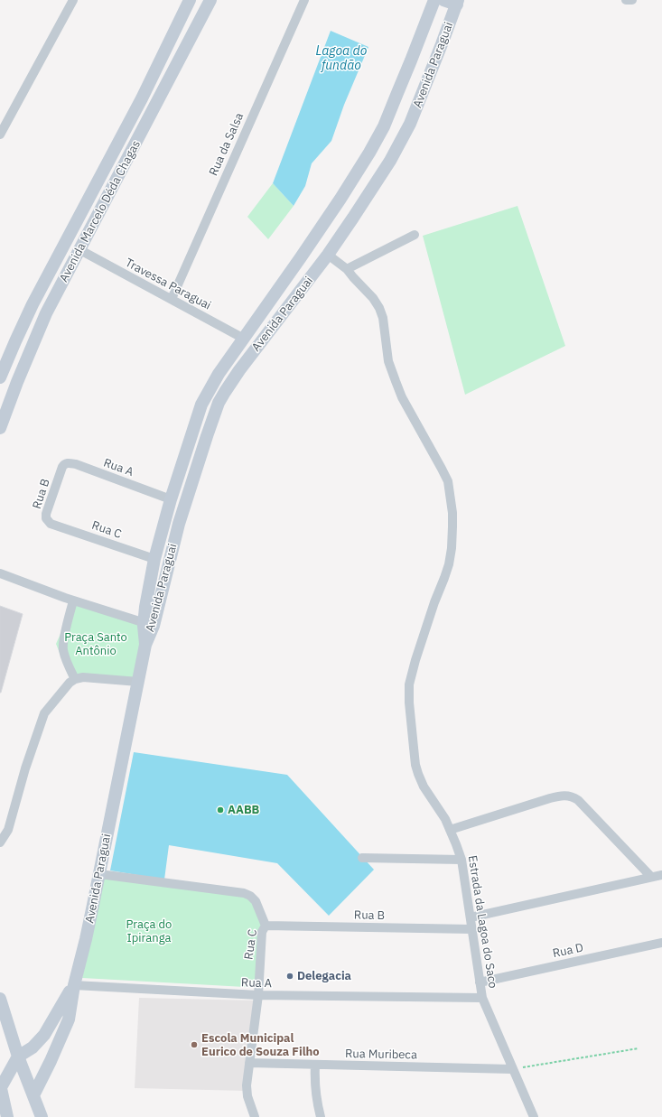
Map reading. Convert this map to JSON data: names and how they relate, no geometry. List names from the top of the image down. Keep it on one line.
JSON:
{"streets":{"street":["Avenida Paraguai","Rua da Salsa","Avenida Marcelo Déda Chagas","Travessa Paraguai","Rua A","Rua B","Rua C","Estrada da Lagoa do Saco","Rua D","Rua Muribeca"]},"crossings":[["Avenida Paraguai","Travessa Paraguai"],["Avenida Paraguai","Rua A"],["Avenida Paraguai","Rua C"],["Avenida Paraguai","Estrada da Lagoa do Saco"],["Rua da Salsa","Travessa Paraguai"],["Avenida Marcelo Déda Chagas","Travessa Paraguai"],["Rua A","Rua B"],["Rua A","Rua C"],["Rua A","Estrada da Lagoa do Saco"],["Rua B","Rua C"],["Rua B","Estrada da Lagoa do Saco"],["Rua C","Rua Muribeca"],["Estrada da Lagoa do Saco","Rua D"],["Estrada da Lagoa do Saco","Rua Muribeca"]],"water":["Lagoa do fundão"],"parks":["Praça Santo Antônio","Praça do Ipiranga"],"places":["AABB","Delegacia","Escola Municipal Eurico de Souza Filho"]}
